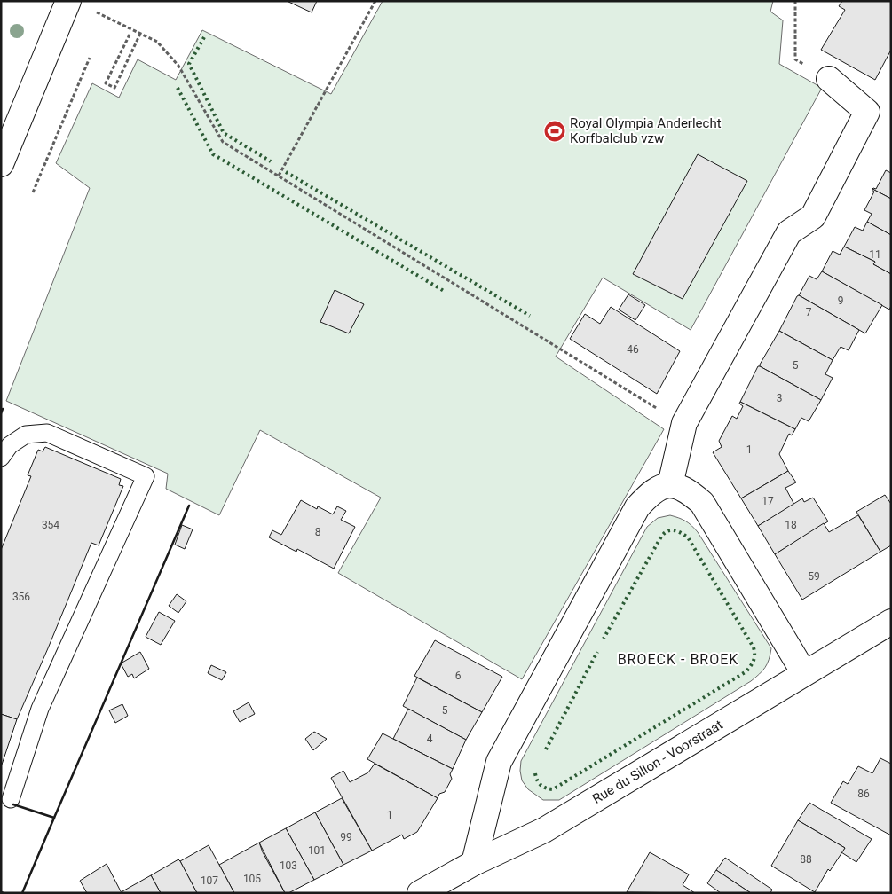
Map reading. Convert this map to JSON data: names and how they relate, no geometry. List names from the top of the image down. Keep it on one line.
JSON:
{"streets":{"street":["Rue du Sillon - Voorstraat"]},"districts":["BROECK - BROEK"],"places":{"sports":["Royal Olympia Anderlecht Korfbalclub vzw"]},"house_numbers":["11","9","7","46","5","3","1","17","354","18","8","59","356","6","5","4","86","1","99","101","88","103","105","107"]}
